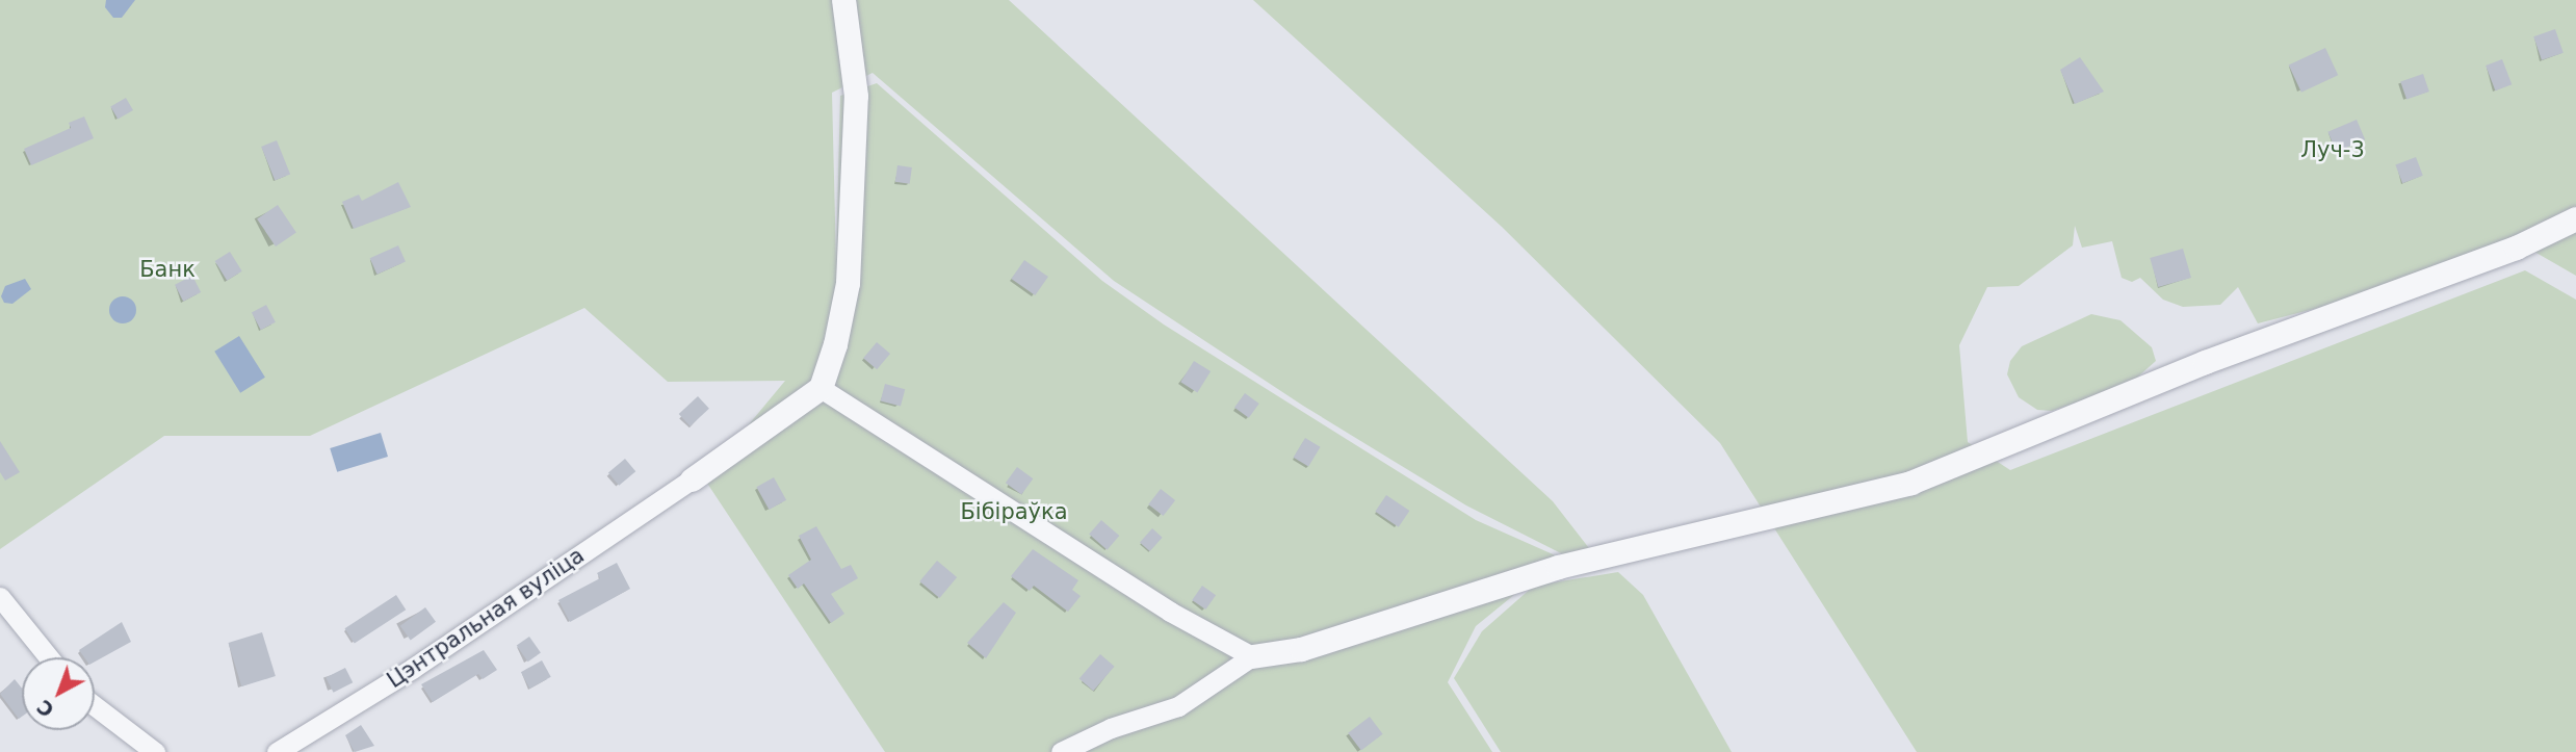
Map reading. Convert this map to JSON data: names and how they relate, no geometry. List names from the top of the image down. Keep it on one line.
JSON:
{"streets":{"street":["Цэнтральная вуліца"]},"parks":["Луч-3","Банк","Бібіраўка"],"north":"bottom left"}
